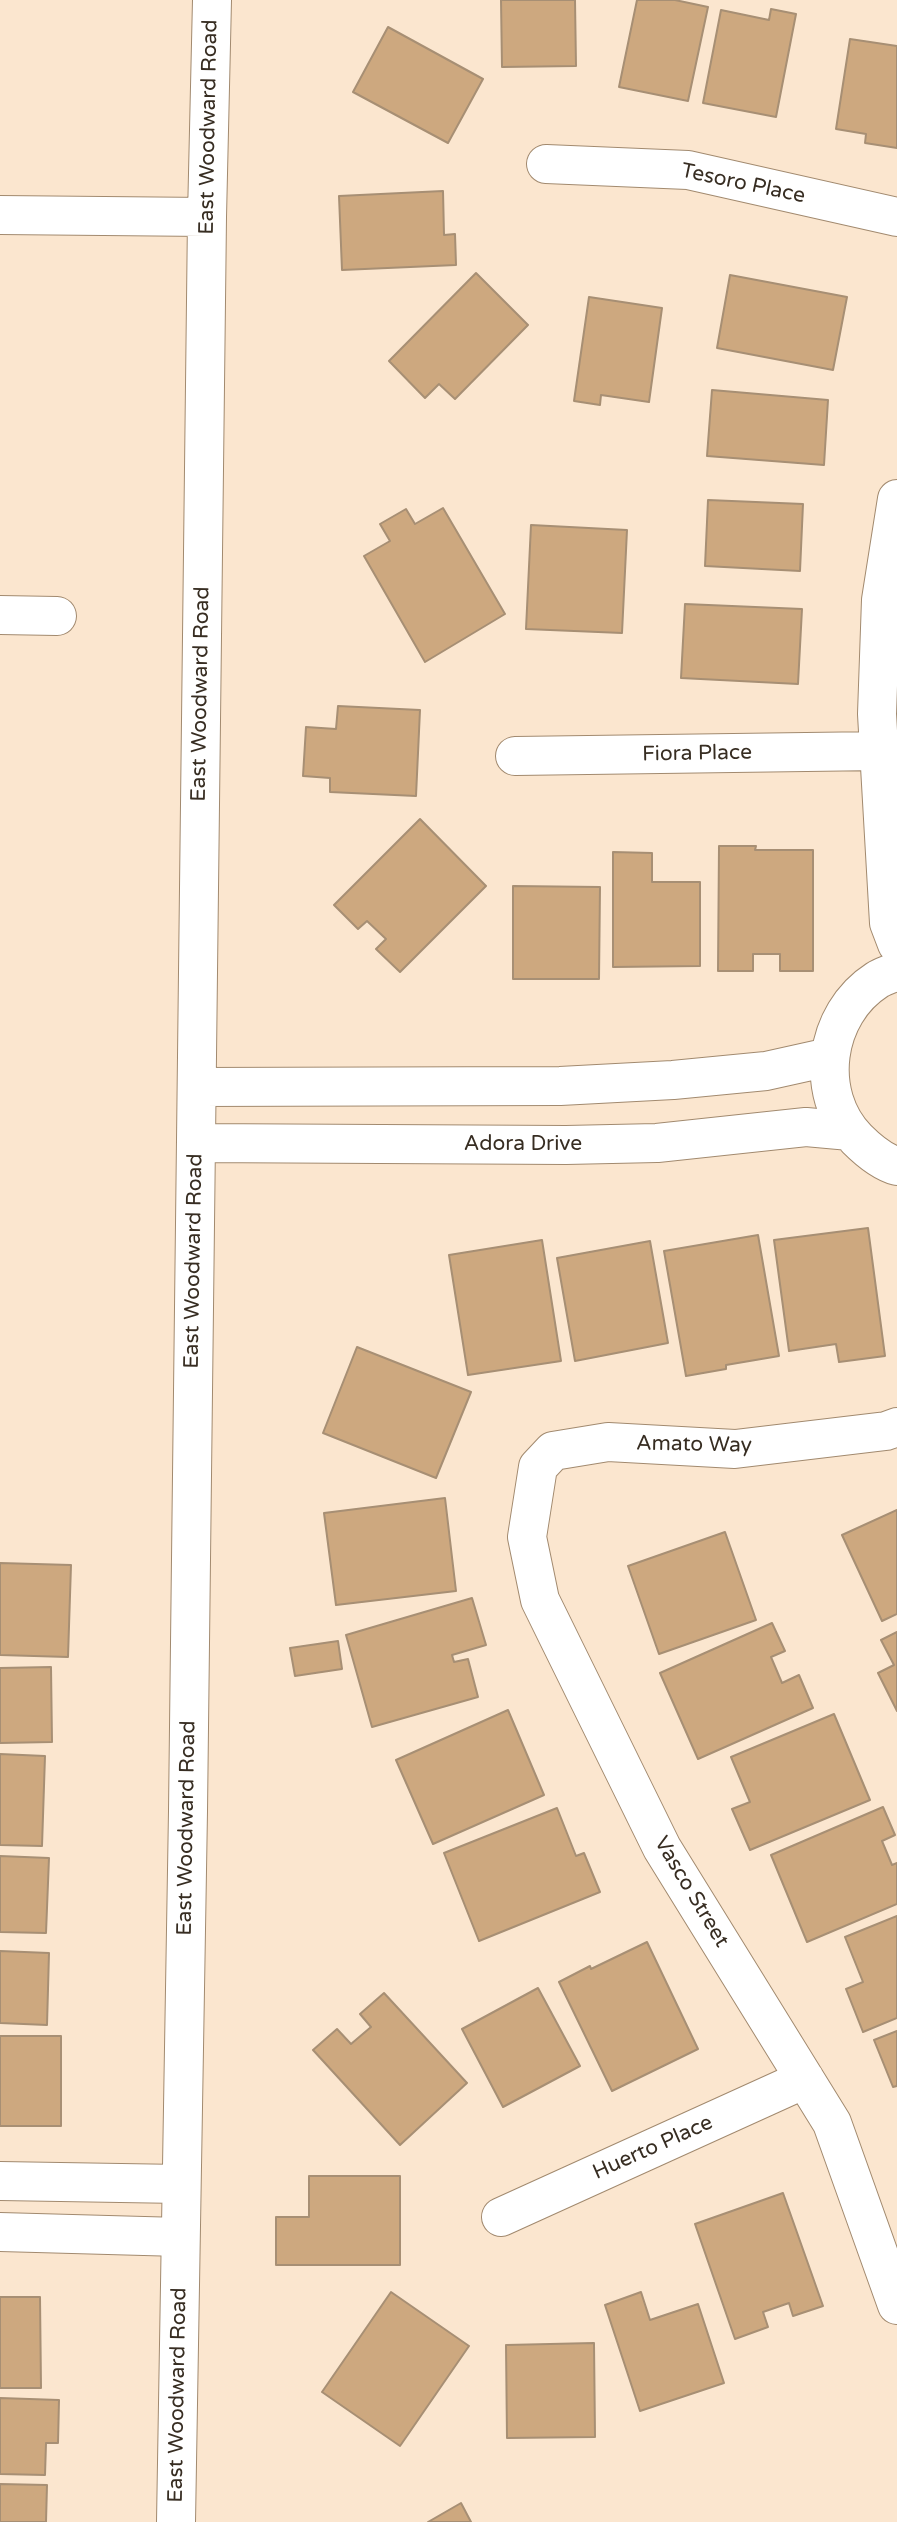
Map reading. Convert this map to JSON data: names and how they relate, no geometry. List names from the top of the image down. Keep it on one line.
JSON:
{"streets":{"street":["East Woodward Road","Tesoro Place","Fiora Place","Adora Drive","Amato Way","Vasco Street","Huerto Place"]},"crossings":[["East Woodward Road","Adora Drive"],["Amato Way","Vasco Street"],["Vasco Street","Huerto Place"]]}
